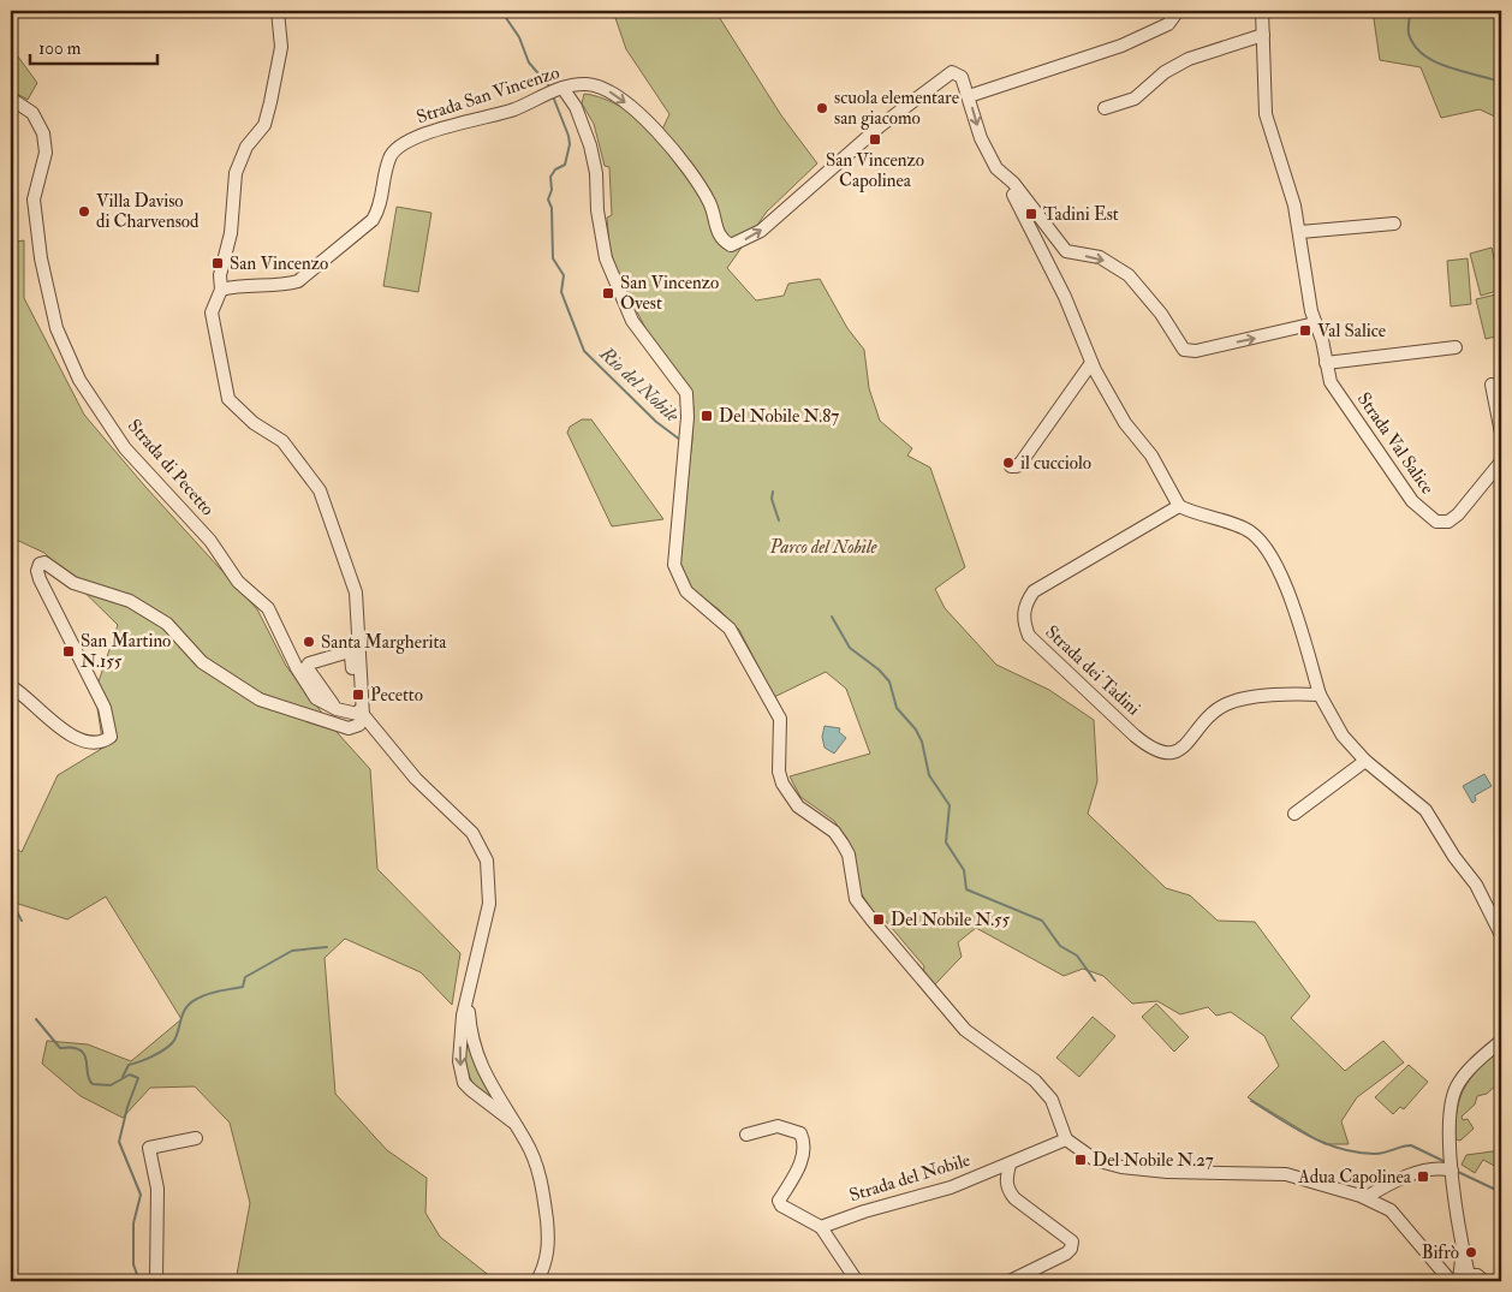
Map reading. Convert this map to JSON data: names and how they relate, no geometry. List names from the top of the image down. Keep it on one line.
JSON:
{"streets":{"street":["Strada San Vincenzo","Strada Val Salice","Strada di Pecetto","Strada dei Tadini","Strada del Nobile"]},"crossings":[["Strada San Vincenzo","Strada Val Salice"]],"water":["Rio del Nobile"],"parks":["Parco del Nobile"],"places":{"other":["scuola elementare san giacomo","Villa Daviso di Charvensod","il cucciolo","Santa Margherita","Bifrò"],"transit":["San Vincenzo Capolinea","Tadini Est","San Vincenzo","San Vincenzo Ovest","Val Salice","Del Nobile N.87","San Martino N.155","Pecetto","Del Nobile N.55","Del Nobile N.27","Adua Capolinea"]},"scale_bar":"100 m"}
